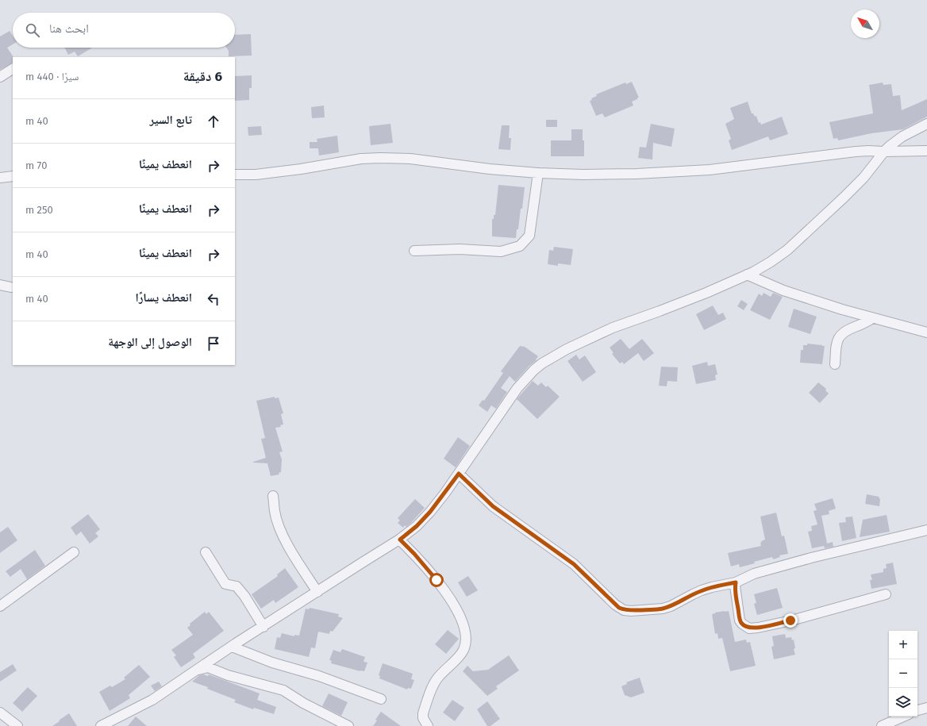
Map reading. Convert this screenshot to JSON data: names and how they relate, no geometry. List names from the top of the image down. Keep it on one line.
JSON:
{"north":"top left","page":{"search":"ابحث هنا","heading":["6 دقيقة","سيرًا · 440 m"],"list":[["تابع السير","40 m"],["انعطف يمينًا","70 m"],["انعطف يمينًا","250 m"],["انعطف يمينًا","40 m"],["انعطف يسارًا","40 m"],"الوصول إلى الوجهة"],"map_buttons":["+","−"]}}
